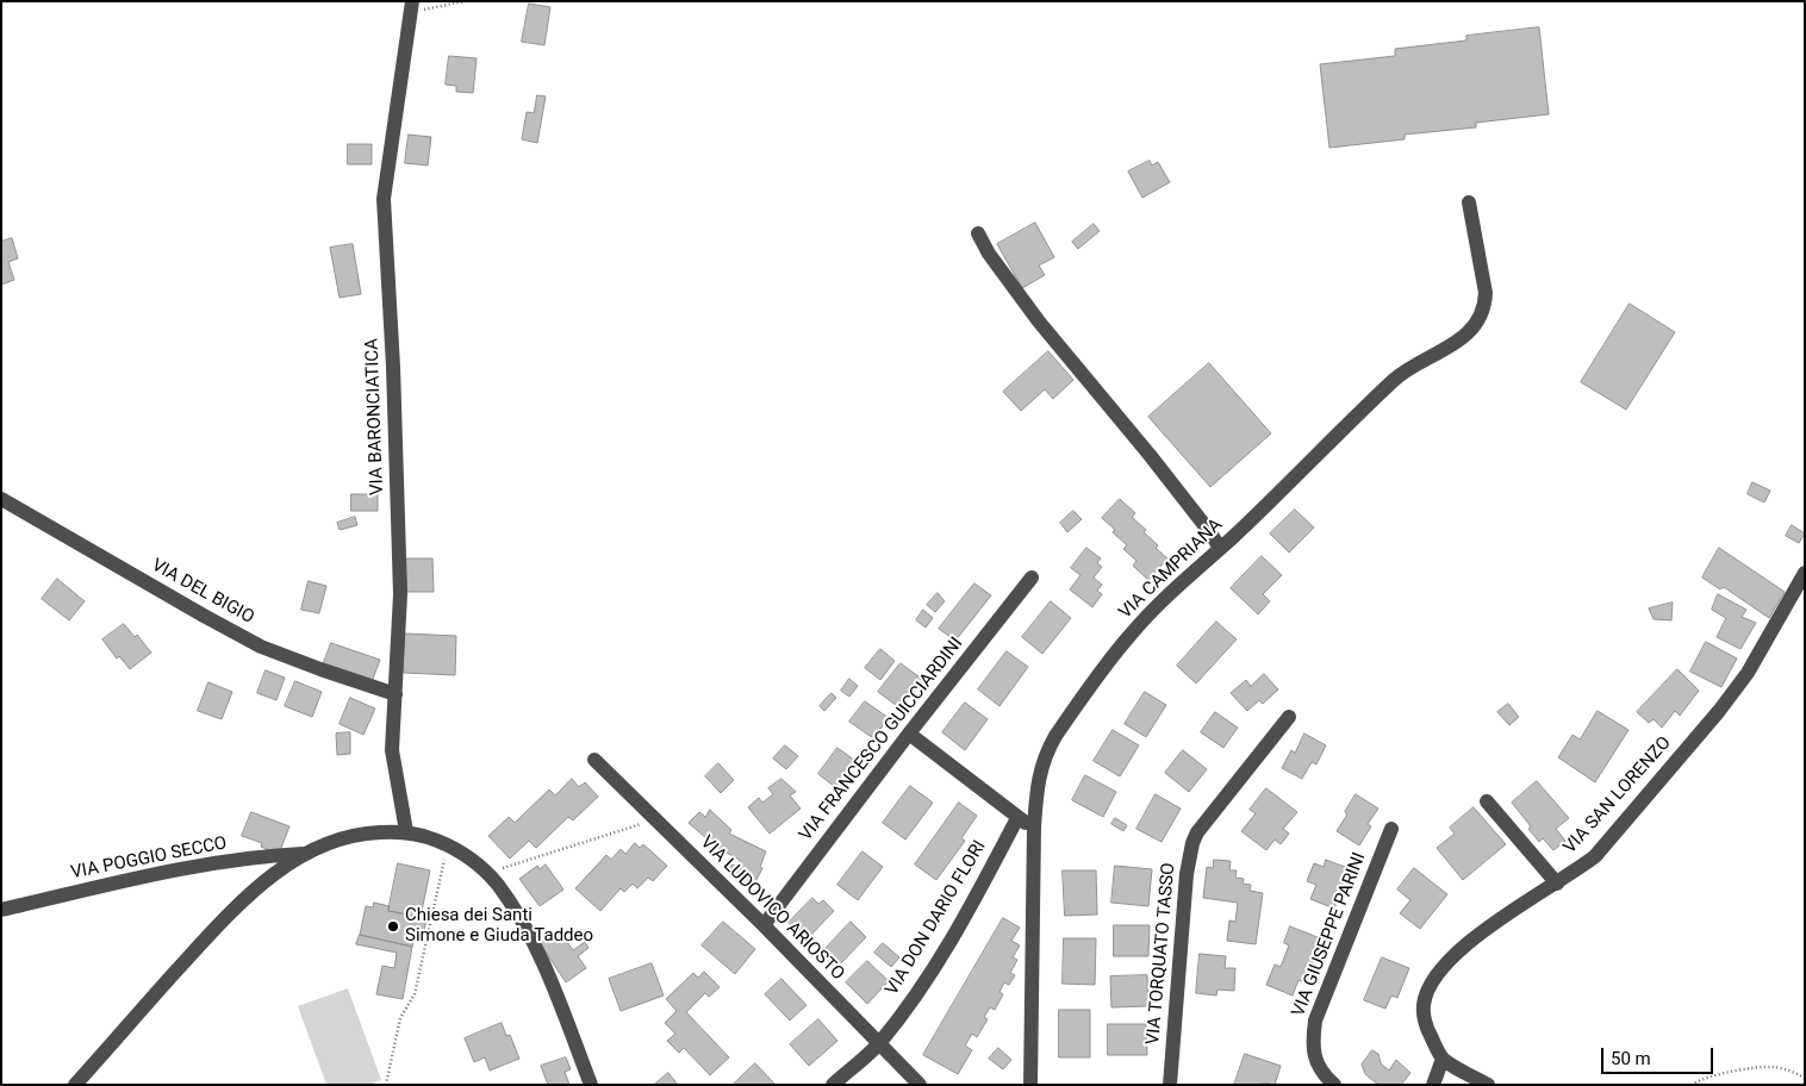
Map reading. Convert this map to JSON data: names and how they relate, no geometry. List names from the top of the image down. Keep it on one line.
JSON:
{"streets":{"street":["VIA BARONCIATICA","VIA CAMPRIANA","VIA DEL BIGIO","VIA FRANCESCO GUICCIARDINI","VIA SAN LORENZO","VIA POGGIO SECCO","VIA LUDOVICO ARIOSTO","VIA DON DARIO FLORI","VIA GIUSEPPE PARINI","VIA TORQUATO TASSO"]},"crossings":[["VIA BARONCIATICA","VIA DEL BIGIO"],["VIA FRANCESCO GUICCIARDINI","VIA LUDOVICO ARIOSTO"],["VIA LUDOVICO ARIOSTO","VIA DON DARIO FLORI"]],"places":["Chiesa dei Santi Simone e Giuda Taddeo"],"scale_bar":"50 m"}
